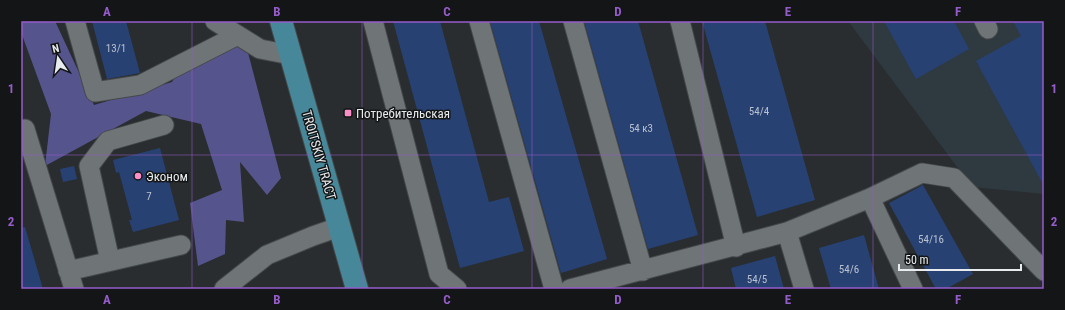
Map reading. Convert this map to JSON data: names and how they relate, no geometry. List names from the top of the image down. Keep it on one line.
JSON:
{"streets":{"main road":["TROITSKIY TRACT"]},"places":{"transit":["Потребительская"],"other":["Эконом"]},"house_numbers":["13/1","54/4","54 к3","7","54/16","54/6","54/5"],"scale_bar":"50 m","north":"top","grid":{"columns":["A","B","C","D","E","F"],"rows":["1","2"]}}
